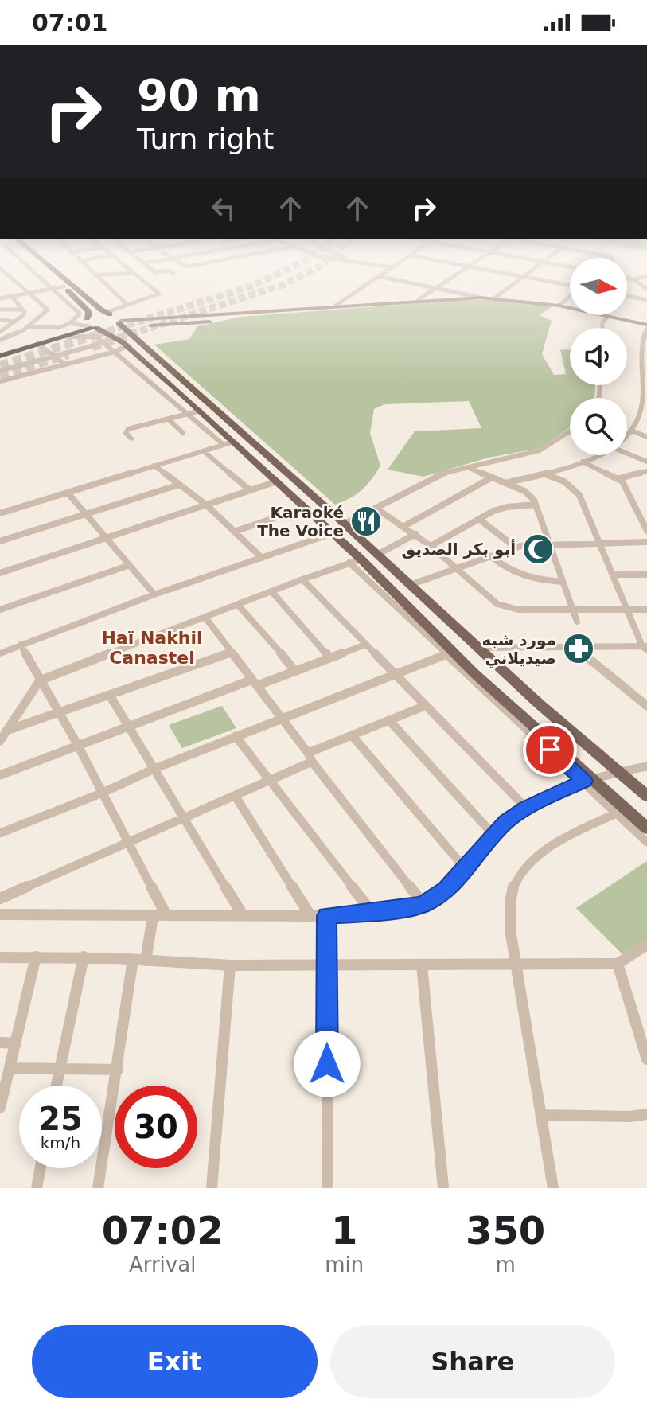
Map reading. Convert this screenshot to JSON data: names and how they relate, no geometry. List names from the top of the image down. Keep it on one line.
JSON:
{"districts":["Haï Nakhil Canastel"],"places":{"restaurant":["Karaoké The Voice"],"mosque":["أبو بكر الصديق"],"pharmacy":["مورد شبه صيديلاني"]},"north":"right","page":{"status":"07:01","turn":["90 m","Turn right"],"speed":"25 km/h","limit":"30","eta":["07:02","Arrival","1","min","350","m"],"buttons":["Exit","Share"]}}
